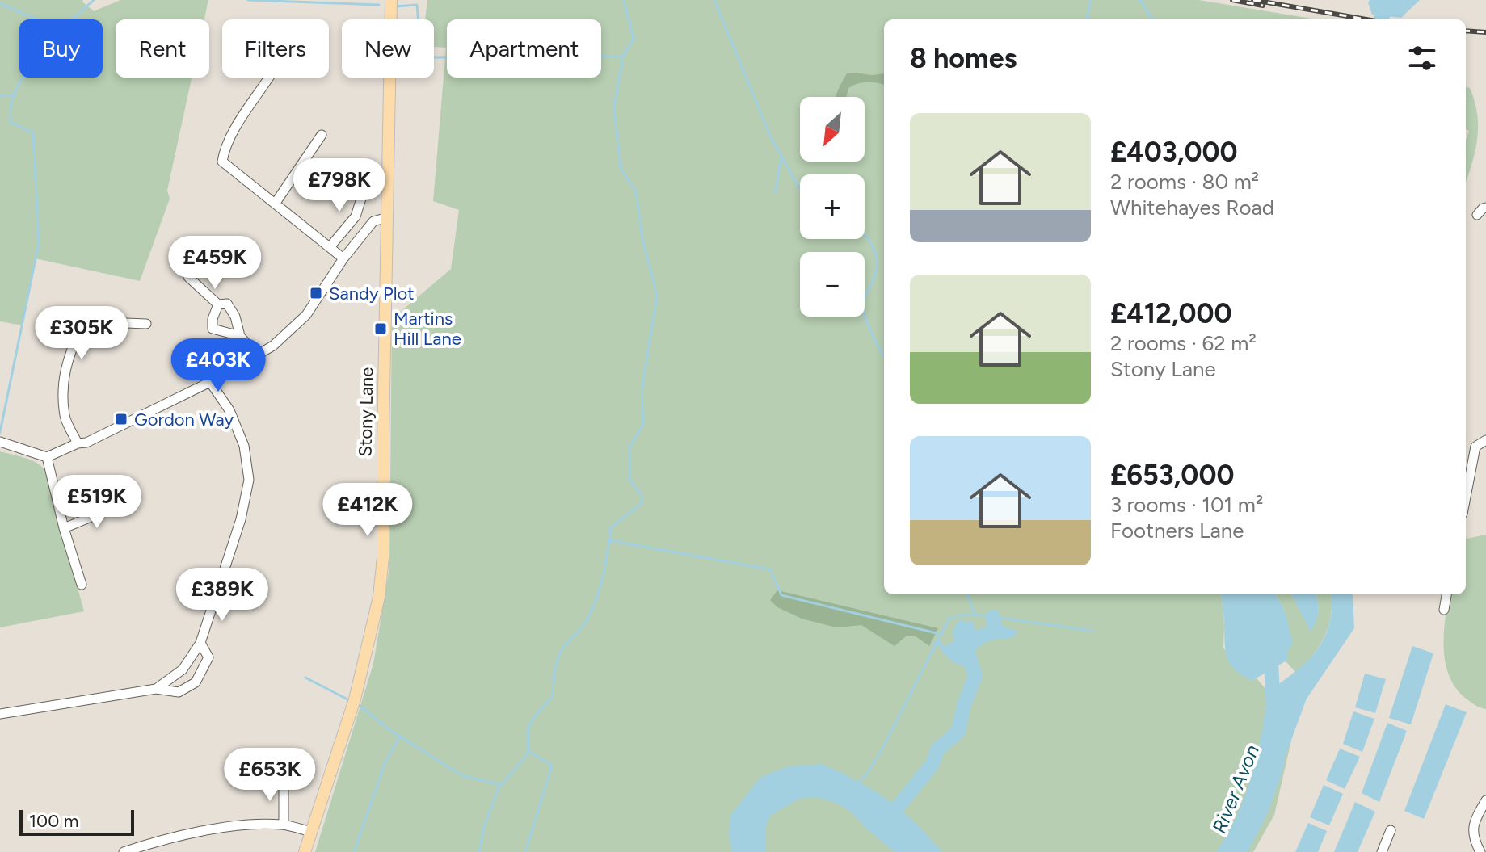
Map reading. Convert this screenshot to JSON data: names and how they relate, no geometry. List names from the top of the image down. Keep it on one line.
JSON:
{"streets":{"main road":["Stony Lane"]},"water":["River Avon"],"places":{"transit":["Sandy Plot","Martins Hill Lane","Gordon Way"]},"scale_bar":"100 m","north":"bottom left","page":{"chip":["Buy","Rent","Filters","New","Apartment"],"heading":"8 homes","map_buttons":["+","−"],"list":[{"name":"£403,000","note":"2 rooms · 80 m² · Whitehayes Road"},{"name":"£412,000","note":"2 rooms · 62 m² · Stony Lane"},{"name":"£653,000","note":"3 rooms · 101 m² · Footners Lane"}],"price":["£798K","£459K","£305K","£403K","£519K","£412K","£389K","£653K"],"scale":"100 m"}}
